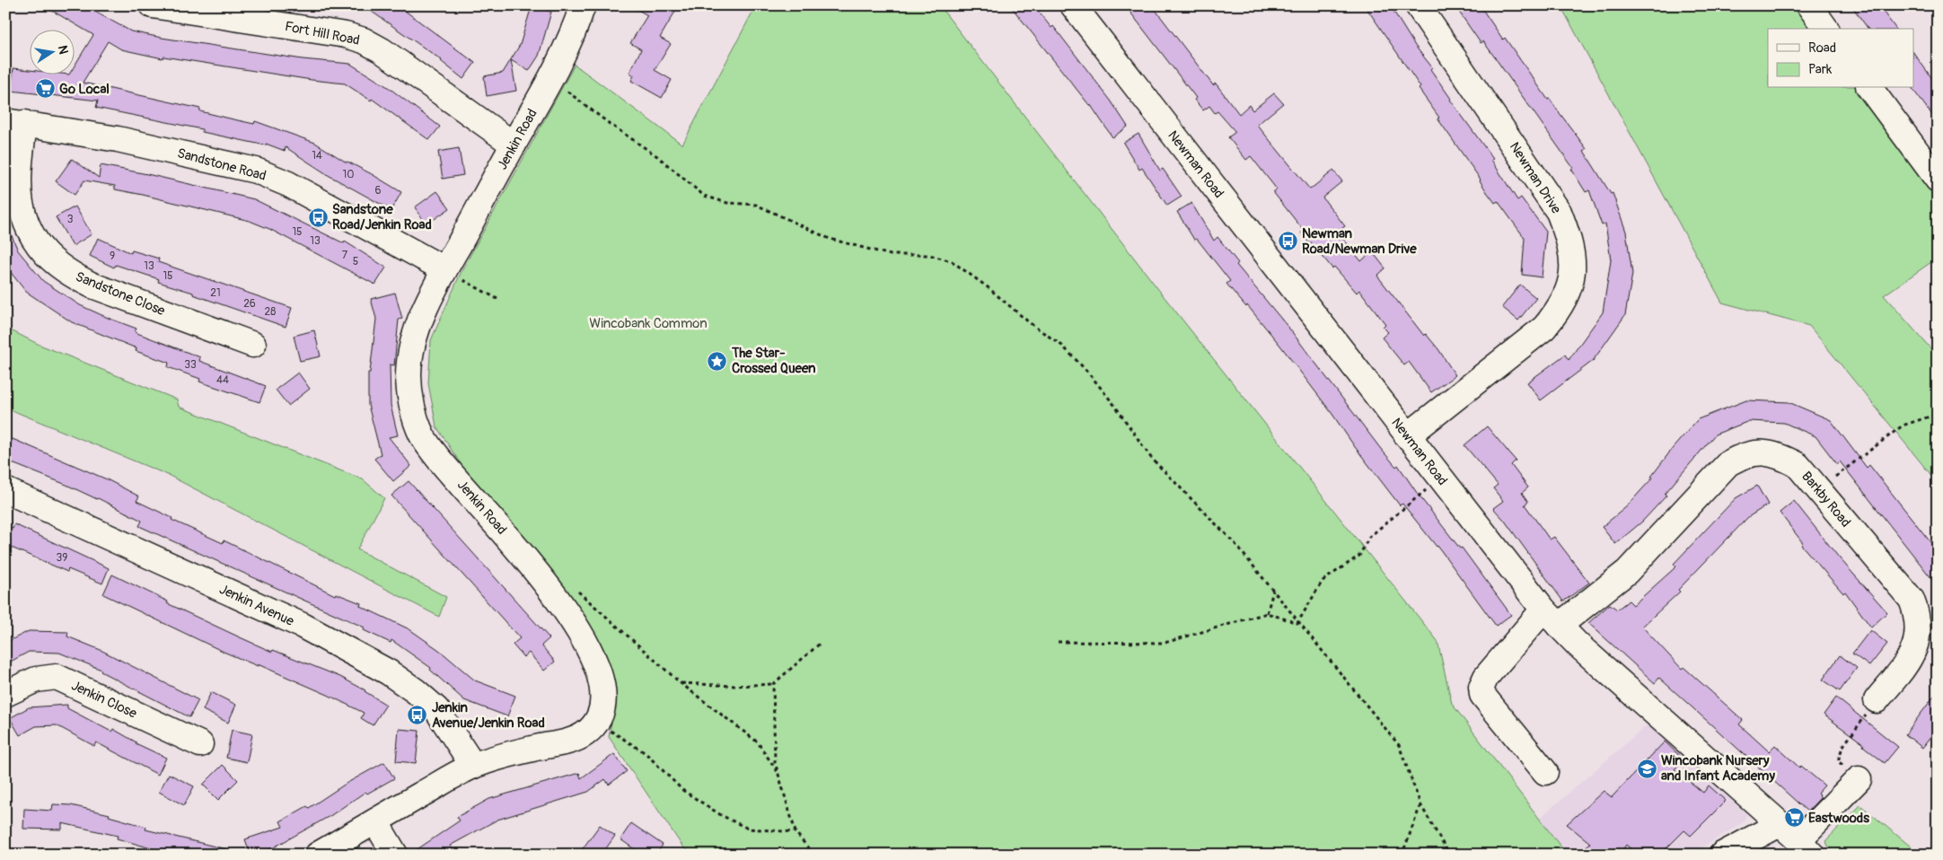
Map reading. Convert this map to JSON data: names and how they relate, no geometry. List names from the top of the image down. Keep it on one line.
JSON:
{"streets":{"street":["Fort Hill Road","Jenkin Road","Sandstone Road","Newman Road","Newman Drive","Sandstone Close","Barkby Road","Jenkin Avenue","Jenkin Close"]},"crossings":[["Fort Hill Road","Jenkin Road"],["Jenkin Road","Sandstone Road"],["Sandstone Road","Sandstone Close"],["Newman Road","Newman Drive"],["Newman Road","Barkby Road"]],"parks":["Wincobank Common"],"places":{"supermarket":["Go Local","Eastwoods"],"bus stop":["Sandstone Road/Jenkin Road","Newman Road/Newman Drive","Jenkin Avenue/Jenkin Road"],"place":["The Star- Crossed Queen"],"school or university":["Wincobank Nursery and Infant Academy"]},"house_numbers":["14","10","6","3","15","13","7","9","5","13","15","21","26","28","33","44","39"],"legend":["Road","Park"],"north":"right"}
